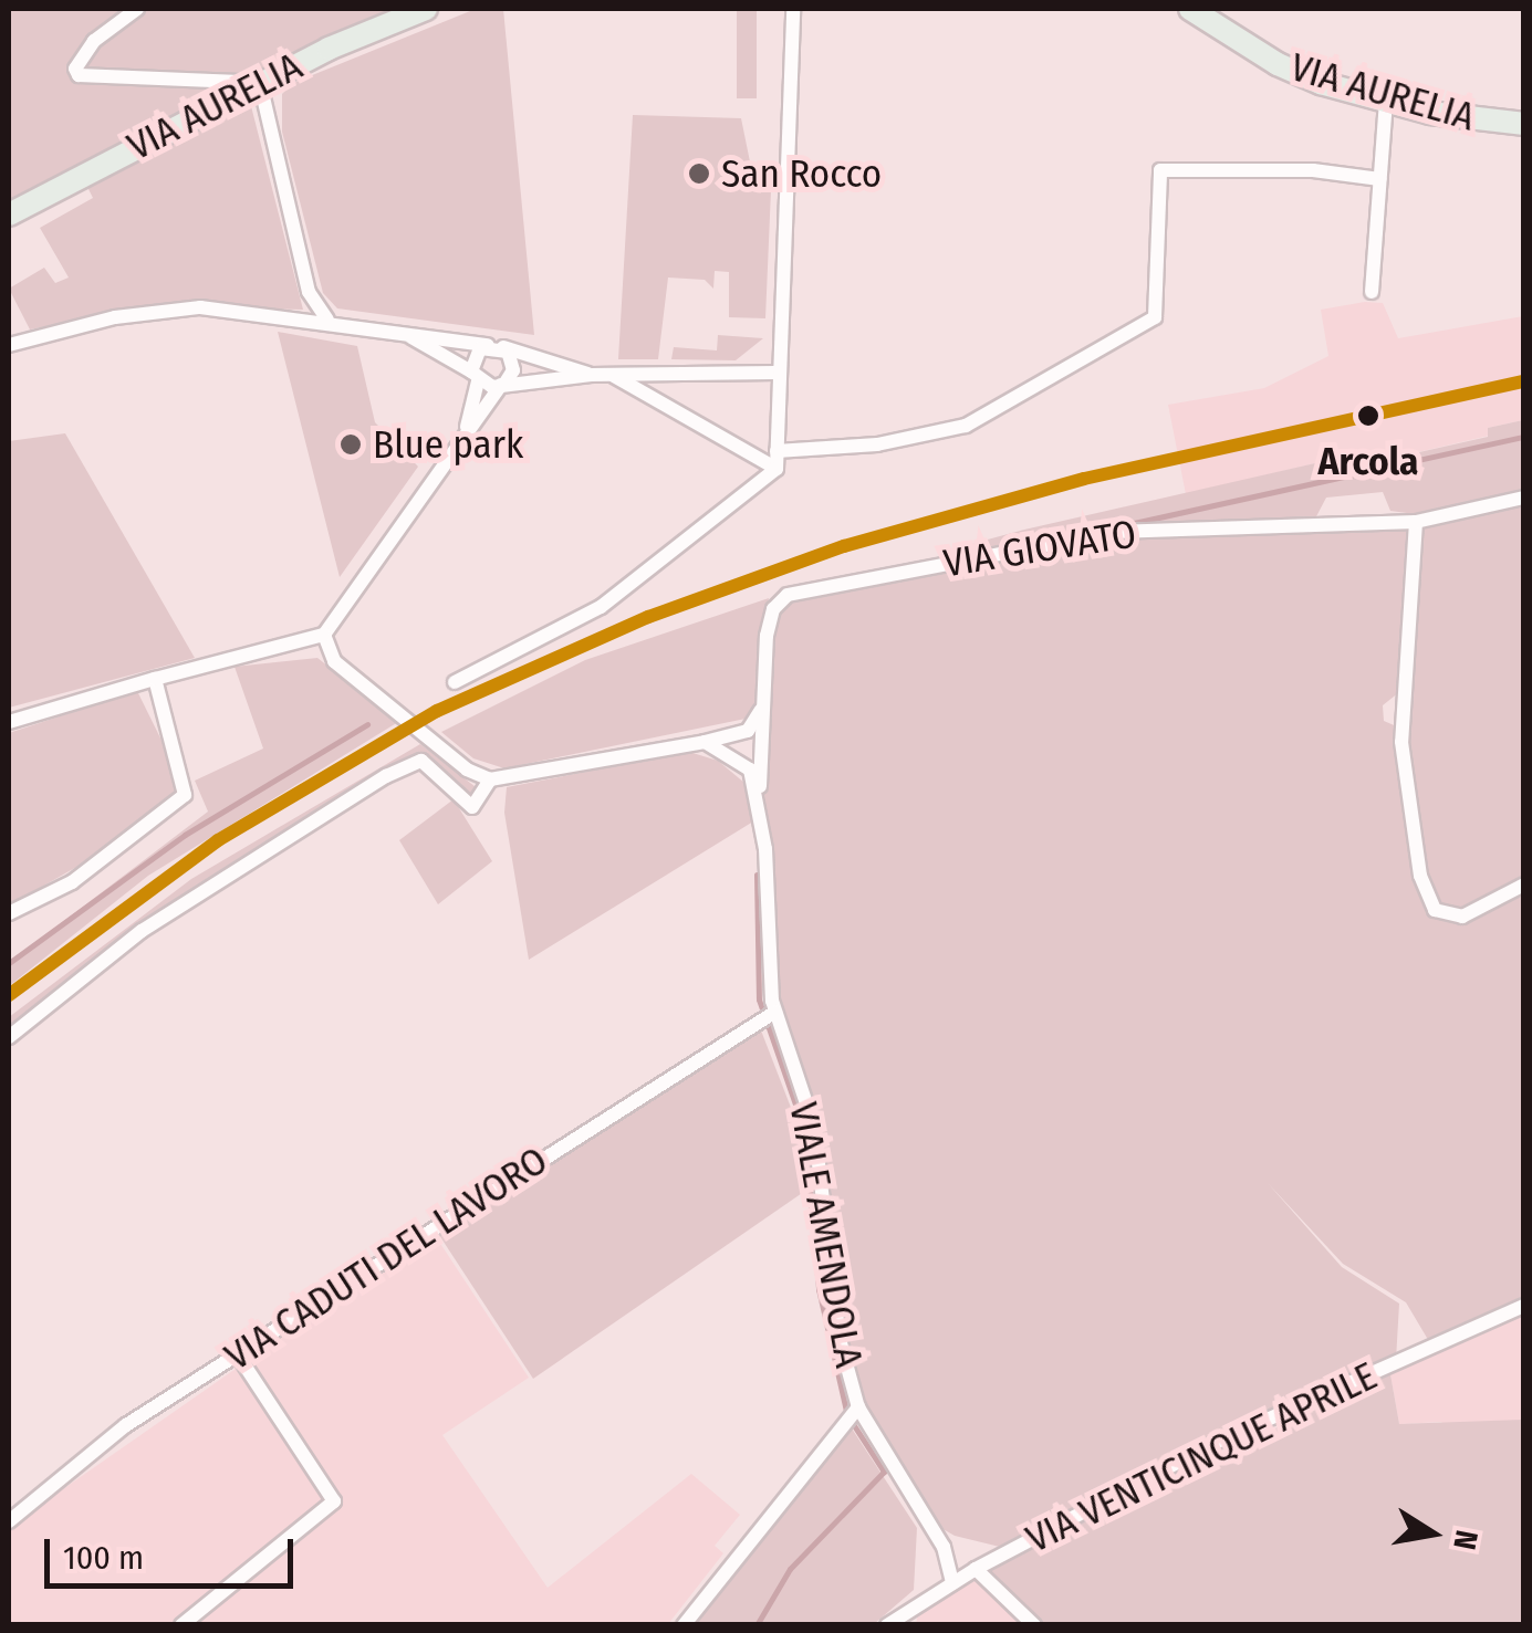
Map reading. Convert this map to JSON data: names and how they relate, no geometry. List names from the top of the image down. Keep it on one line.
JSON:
{"streets":{"main road":["VIA AURELIA"],"street":["VIA GIOVATO","VIALE AMENDOLA","VIA CADUTI DEL LAVORO","VIA VENTICINQUE APRILE"]},"crossings":[["VIA GIOVATO","VIALE AMENDOLA"],["VIALE AMENDOLA","VIA CADUTI DEL LAVORO"],["VIALE AMENDOLA","VIA VENTICINQUE APRILE"]],"places":["San Rocco","Arcola","Blue park"],"scale_bar":"100 m","north":"right"}
